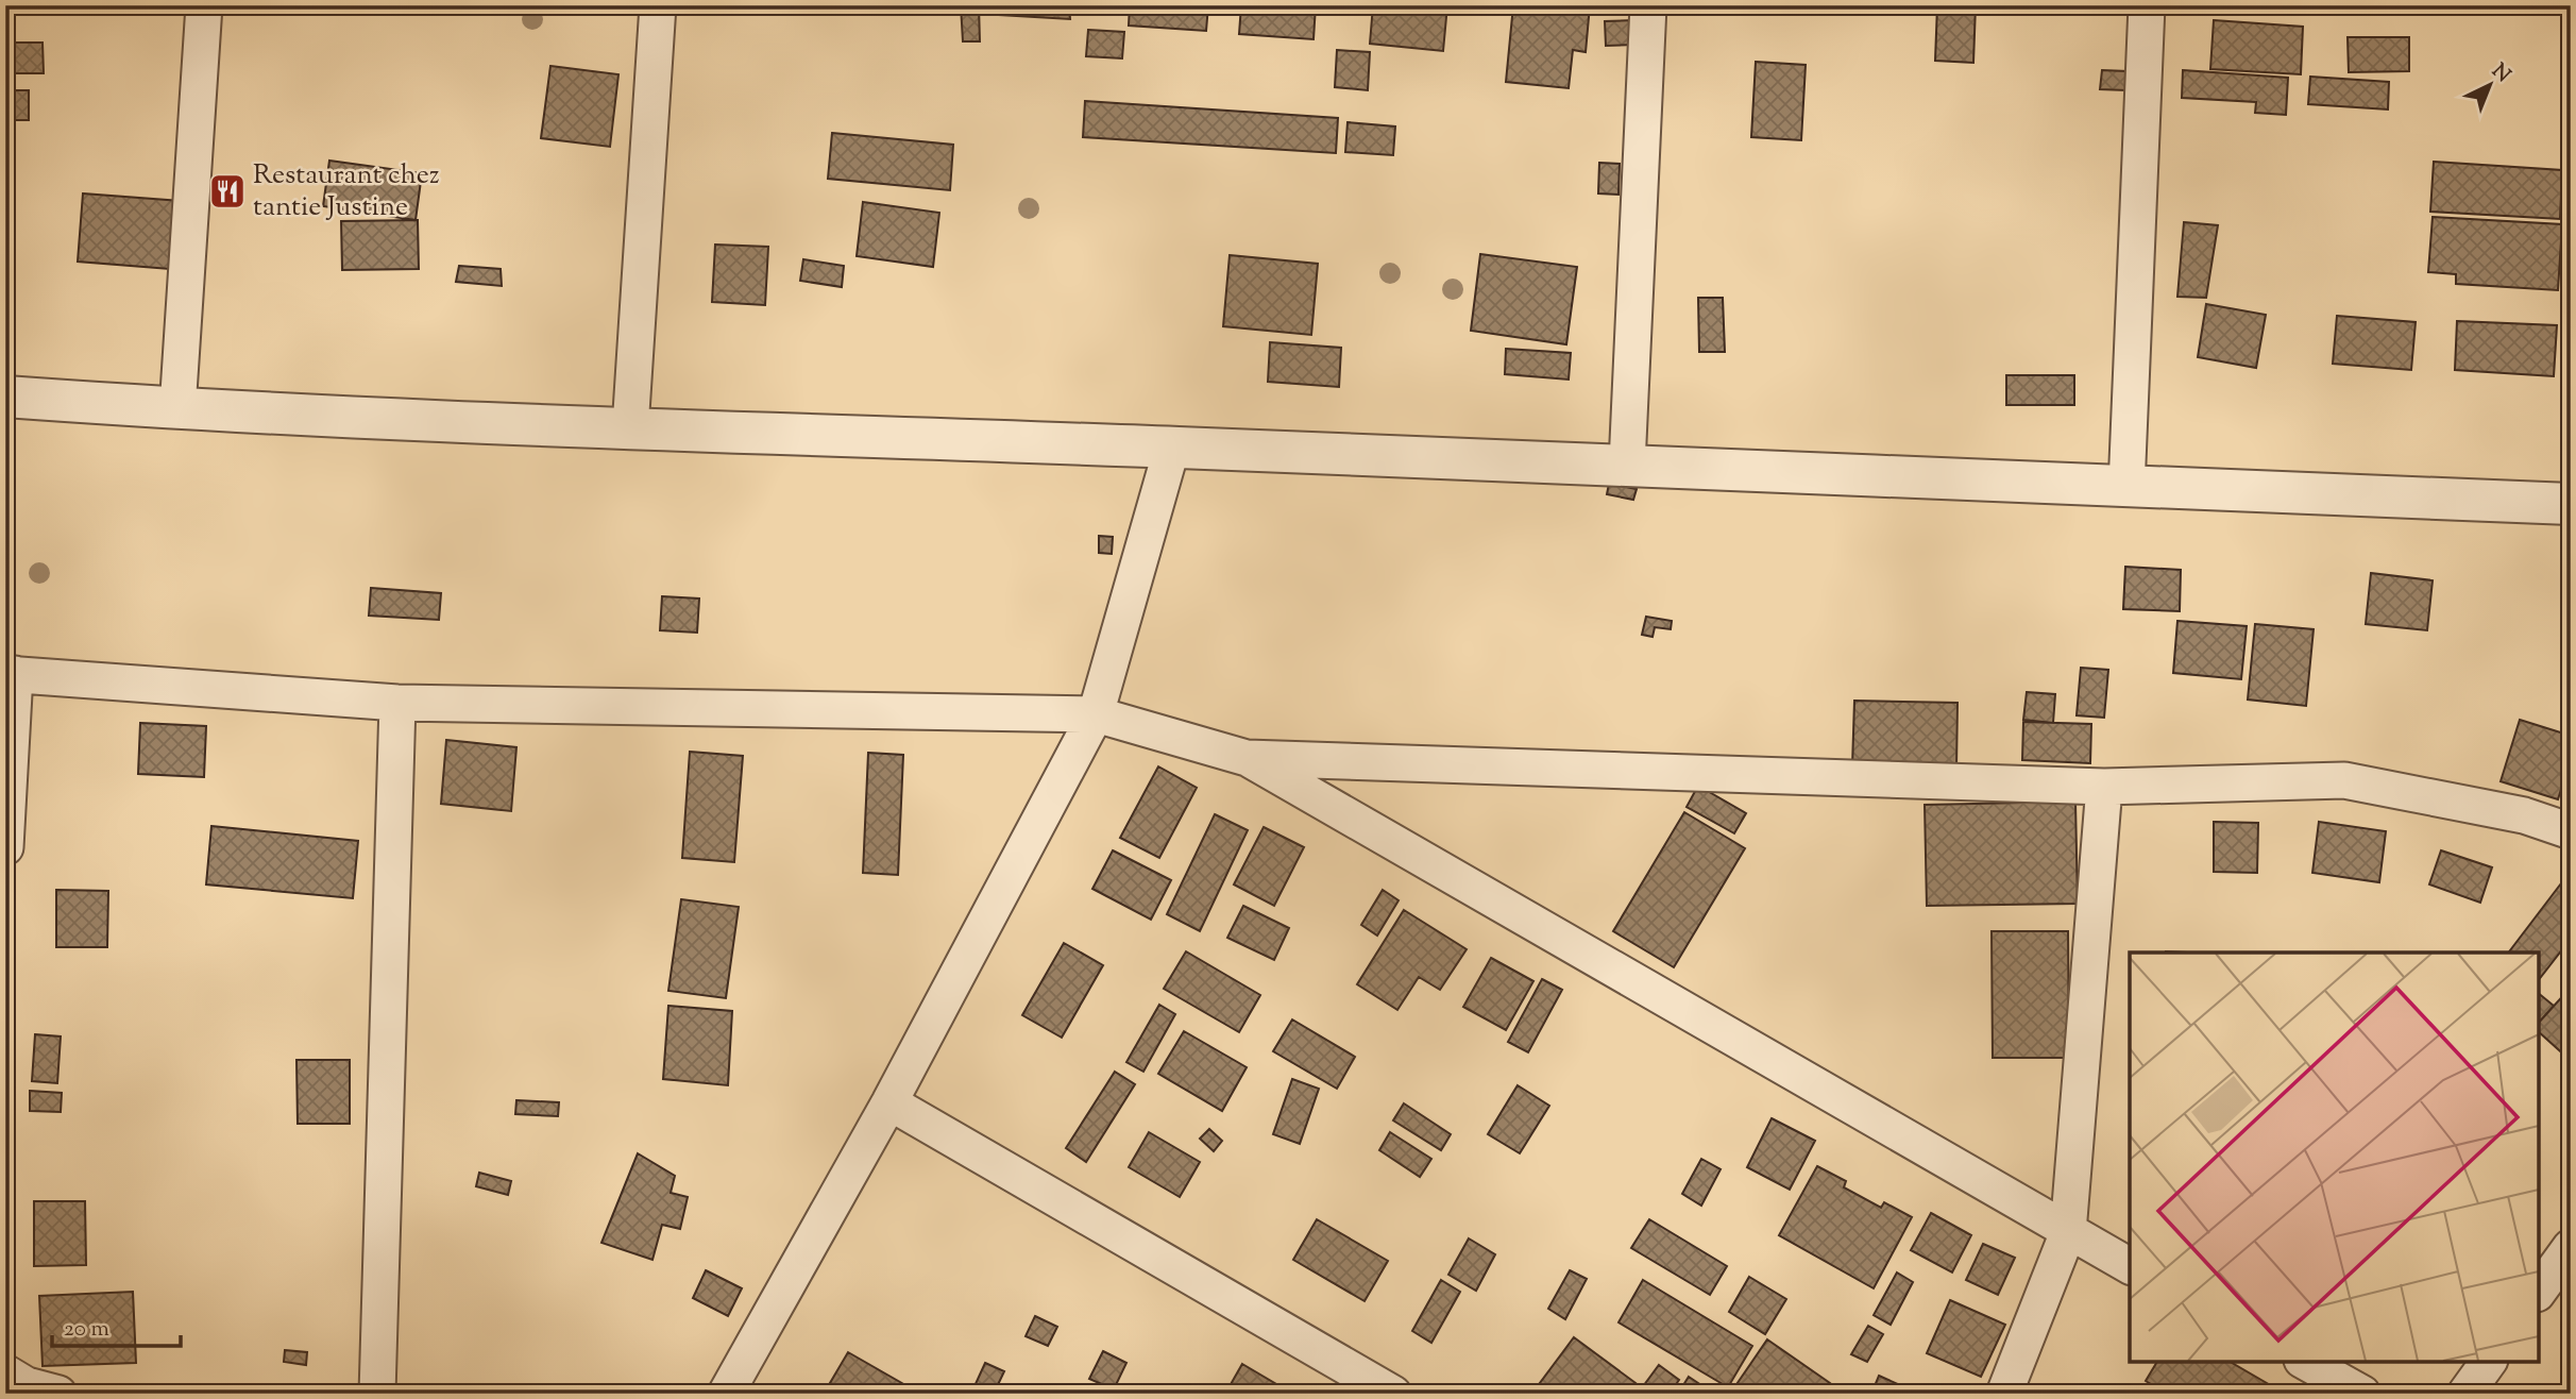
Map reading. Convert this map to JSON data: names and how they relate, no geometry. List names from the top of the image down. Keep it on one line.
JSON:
{"places":{"restaurant":["Restaurant chez tantie Justine"]},"scale_bar":"20 m","north":"top right"}
